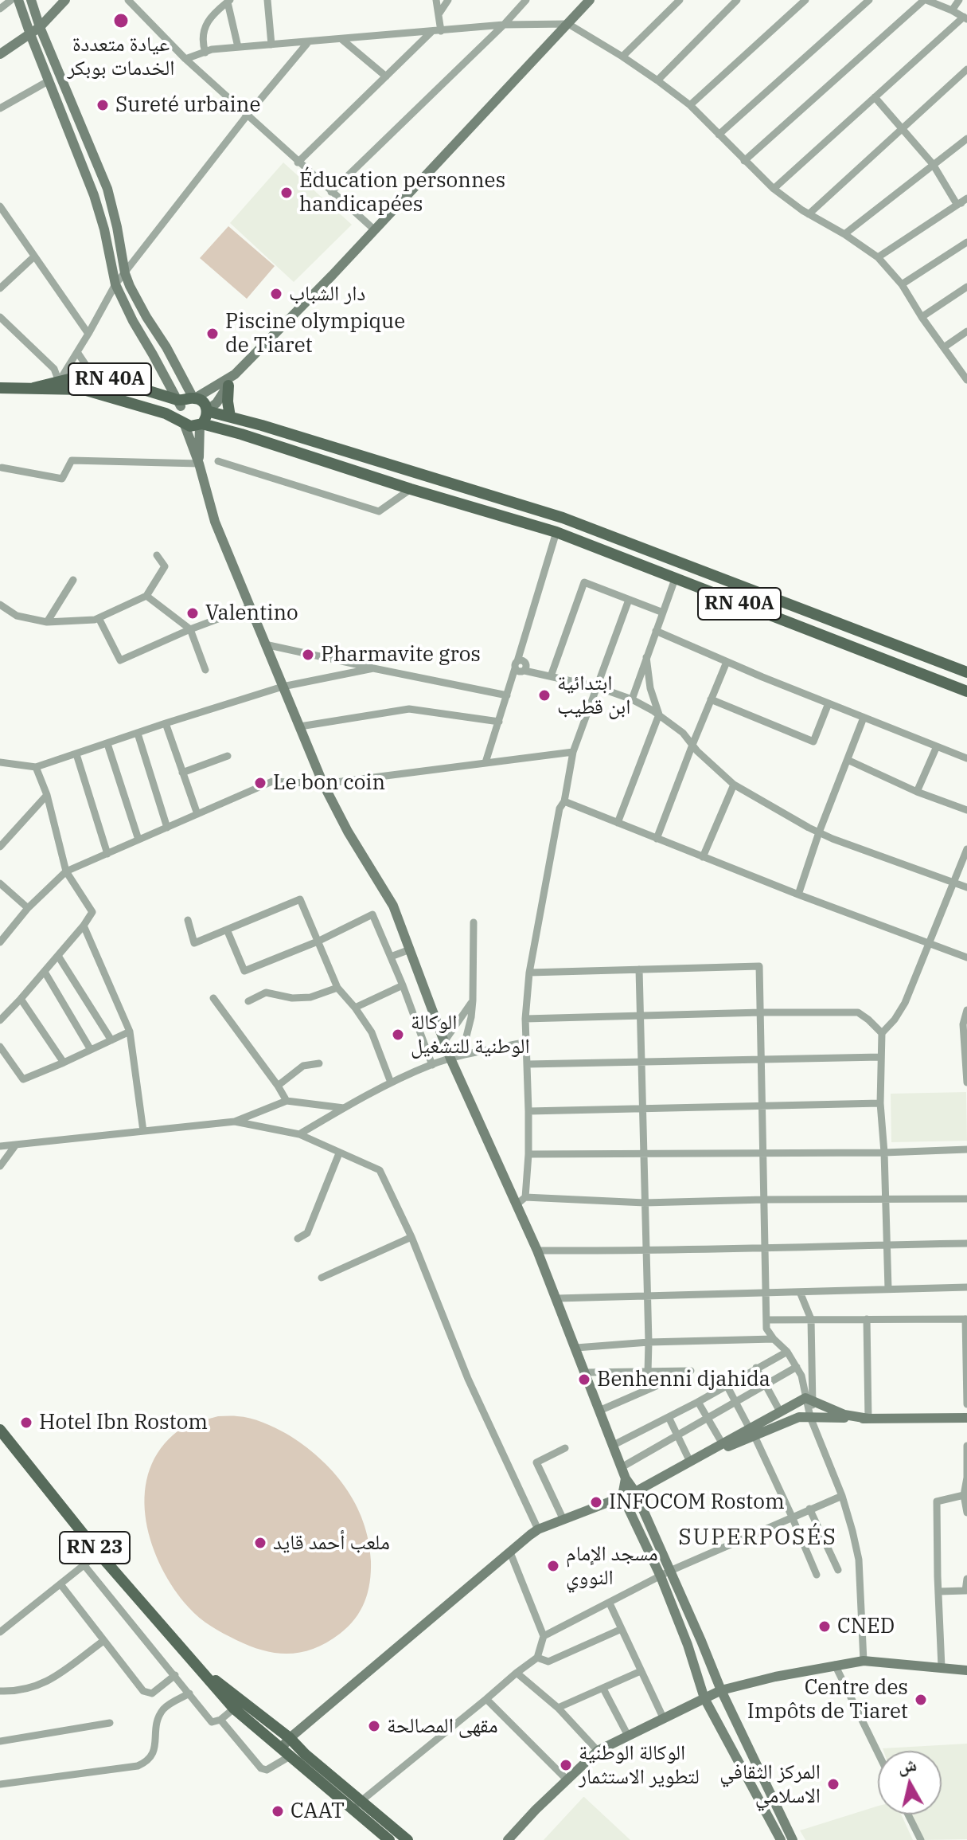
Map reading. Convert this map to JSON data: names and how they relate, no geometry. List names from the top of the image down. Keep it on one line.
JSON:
{"streets":{"main road":["RN 40A","RN 23"]},"districts":["SUPERPOSÉS"],"places":["عيادة متعددة الخدمات بوبكر","Sureté urbaine","Éducation personnes handicapées","دار الشباب","Piscine olympique de Tiaret","Valentino","Pharmavite gros","ابتدائية ابن قطيب","Le bon coin","الوكالة الوطنية للتشغيل","Benhenni djahida","Hotel Ibn Rostom","INFOCOM Rostom","ملعب أحمد قايد","مسجد الإمام النووي","CNED","Centre des Impôts de Tiaret","مقهى المصالحة","الوكالة الوطنية لتطوير الاستثمار","المركز الثقافي الاسلامي","CAAT"],"north":"top"}
